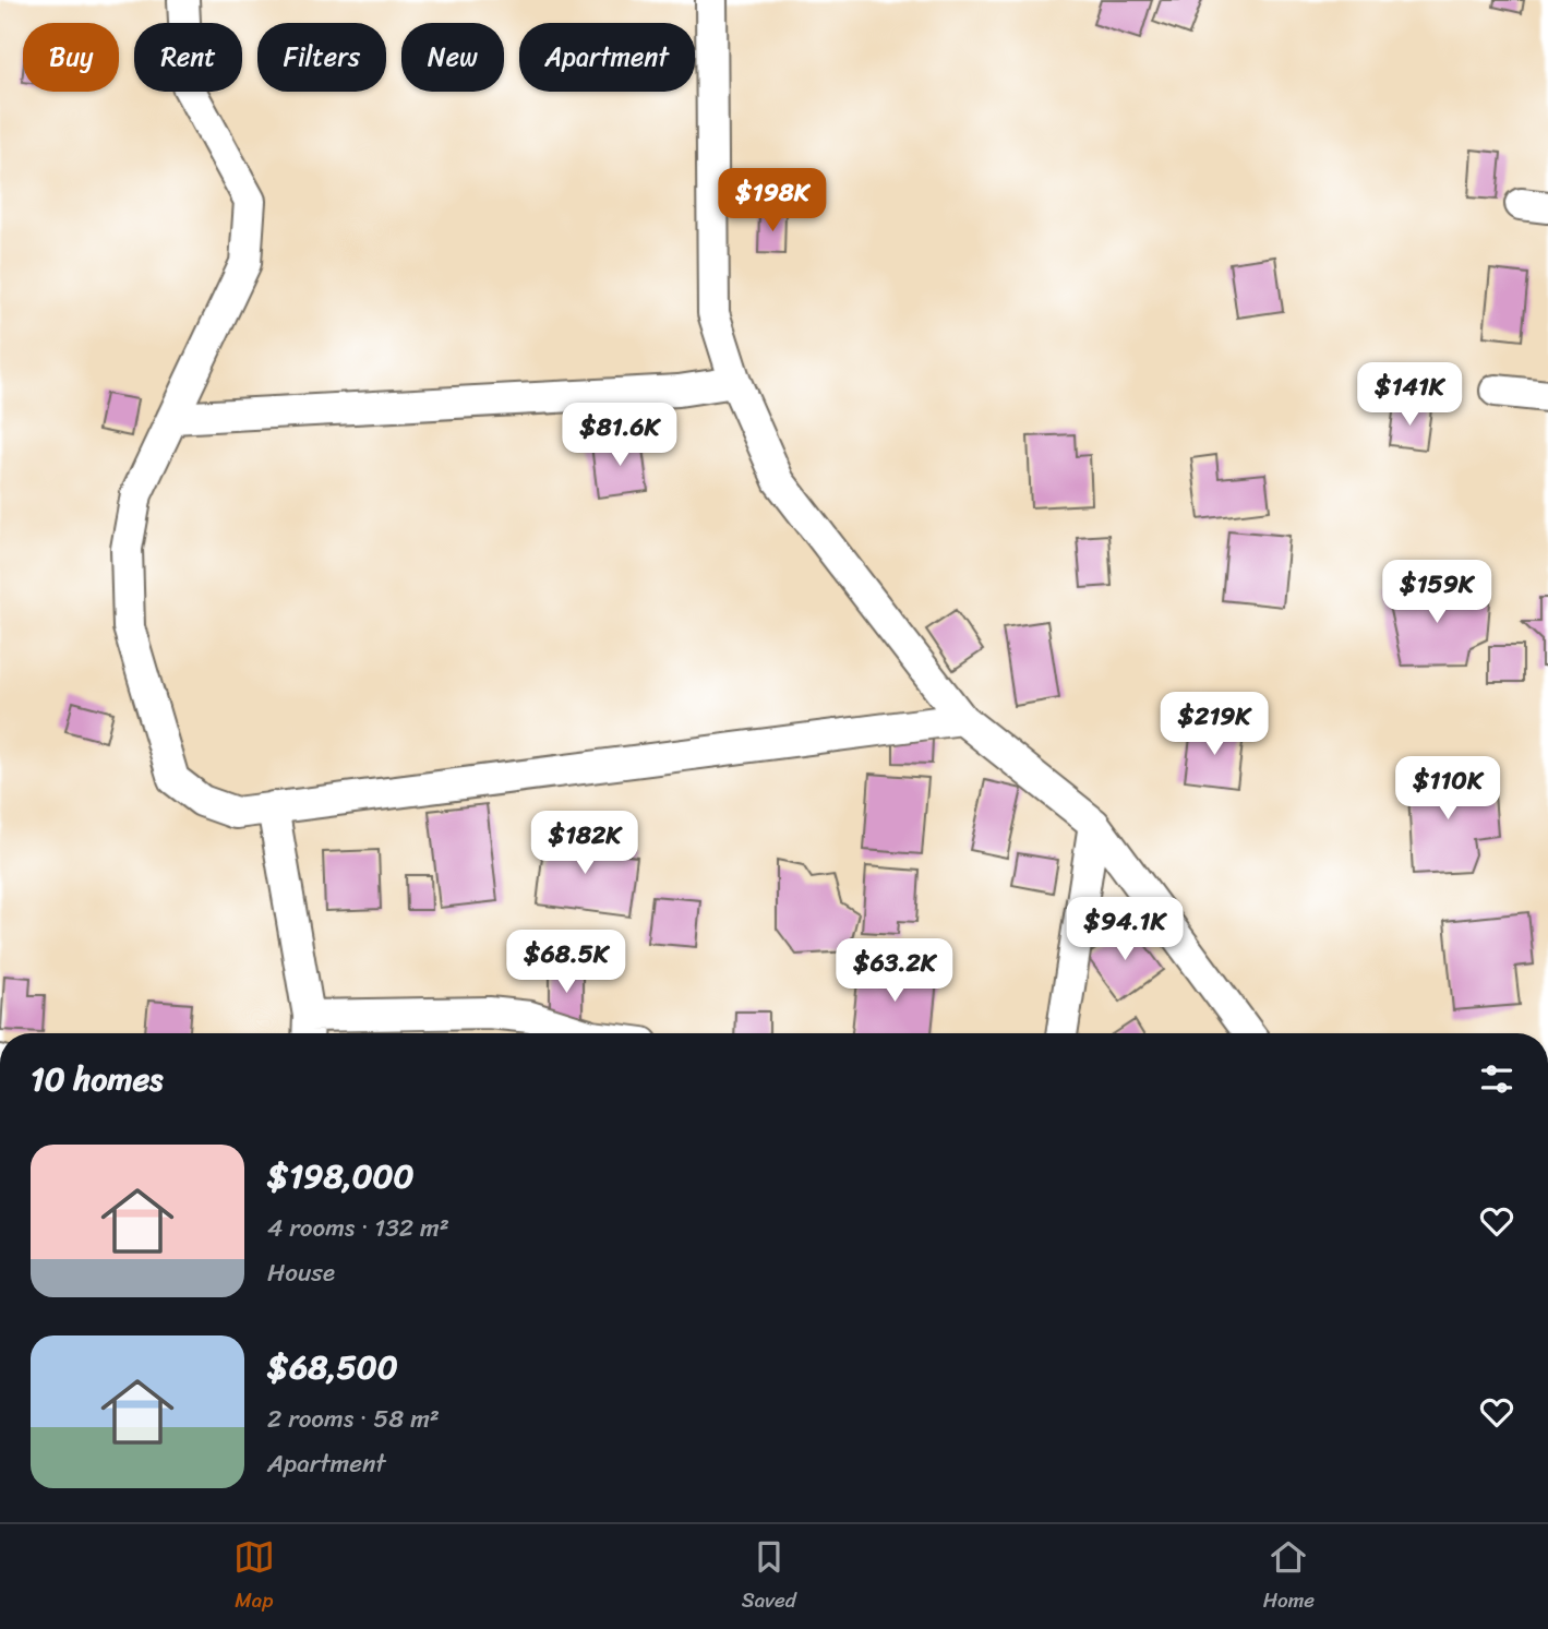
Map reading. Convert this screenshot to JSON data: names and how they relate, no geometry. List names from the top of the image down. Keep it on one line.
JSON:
{"page":{"chip":["Buy","Rent","Filters","New","Apartment"],"price":["$198K","$141K","$81.6K","$159K","$219K","$110K","$182K","$94.1K","$68.5K","$63.2K"],"heading":"10 homes","list":[{"name":"$198,000","note":"4 rooms · 132 m² · House"},{"name":"$68,500","note":"2 rooms · 58 m² · Apartment"}],"tabs":["Map","Saved","Home"]}}
